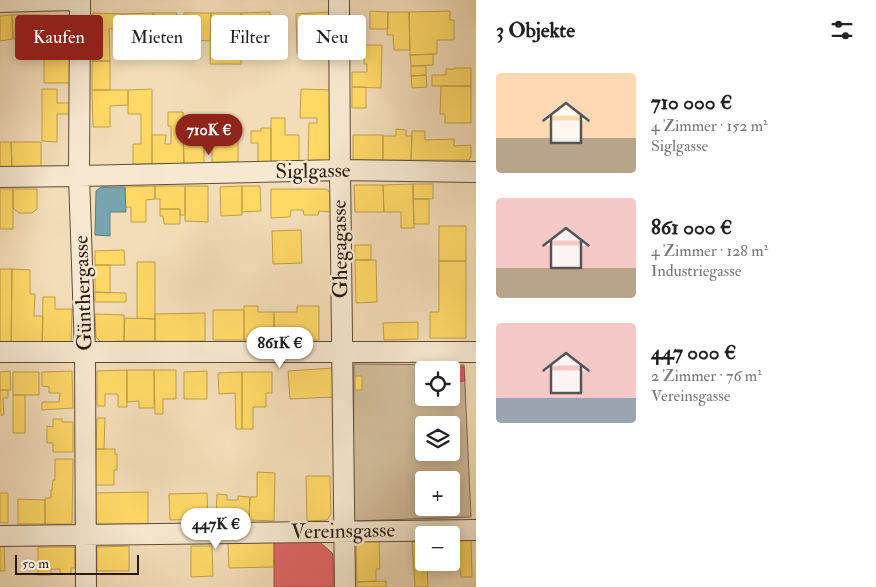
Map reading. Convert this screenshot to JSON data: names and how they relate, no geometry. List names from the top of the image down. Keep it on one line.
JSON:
{"streets":{"street":["Siglgasse","Ghegagasse","Günthergasse","Vereinsgasse"]},"crossings":[["Siglgasse","Ghegagasse"],["Siglgasse","Günthergasse"],["Ghegagasse","Vereinsgasse"],["Günthergasse","Vereinsgasse"]],"scale_bar":"50 m","page":{"heading":"3 Objekte","chip":["Kaufen","Mieten","Filter","Neu"],"list":[{"name":"710 000 €","note":"4 Zimmer · 152 m² · Siglgasse"},{"name":"861 000 €","note":"4 Zimmer · 128 m² · Industriegasse"},{"name":"447 000 €","note":"2 Zimmer · 76 m² · Vereinsgasse"}],"price":["710K €","861K €","447K €"],"map_buttons":["+","−"],"scale":"50 m"}}
